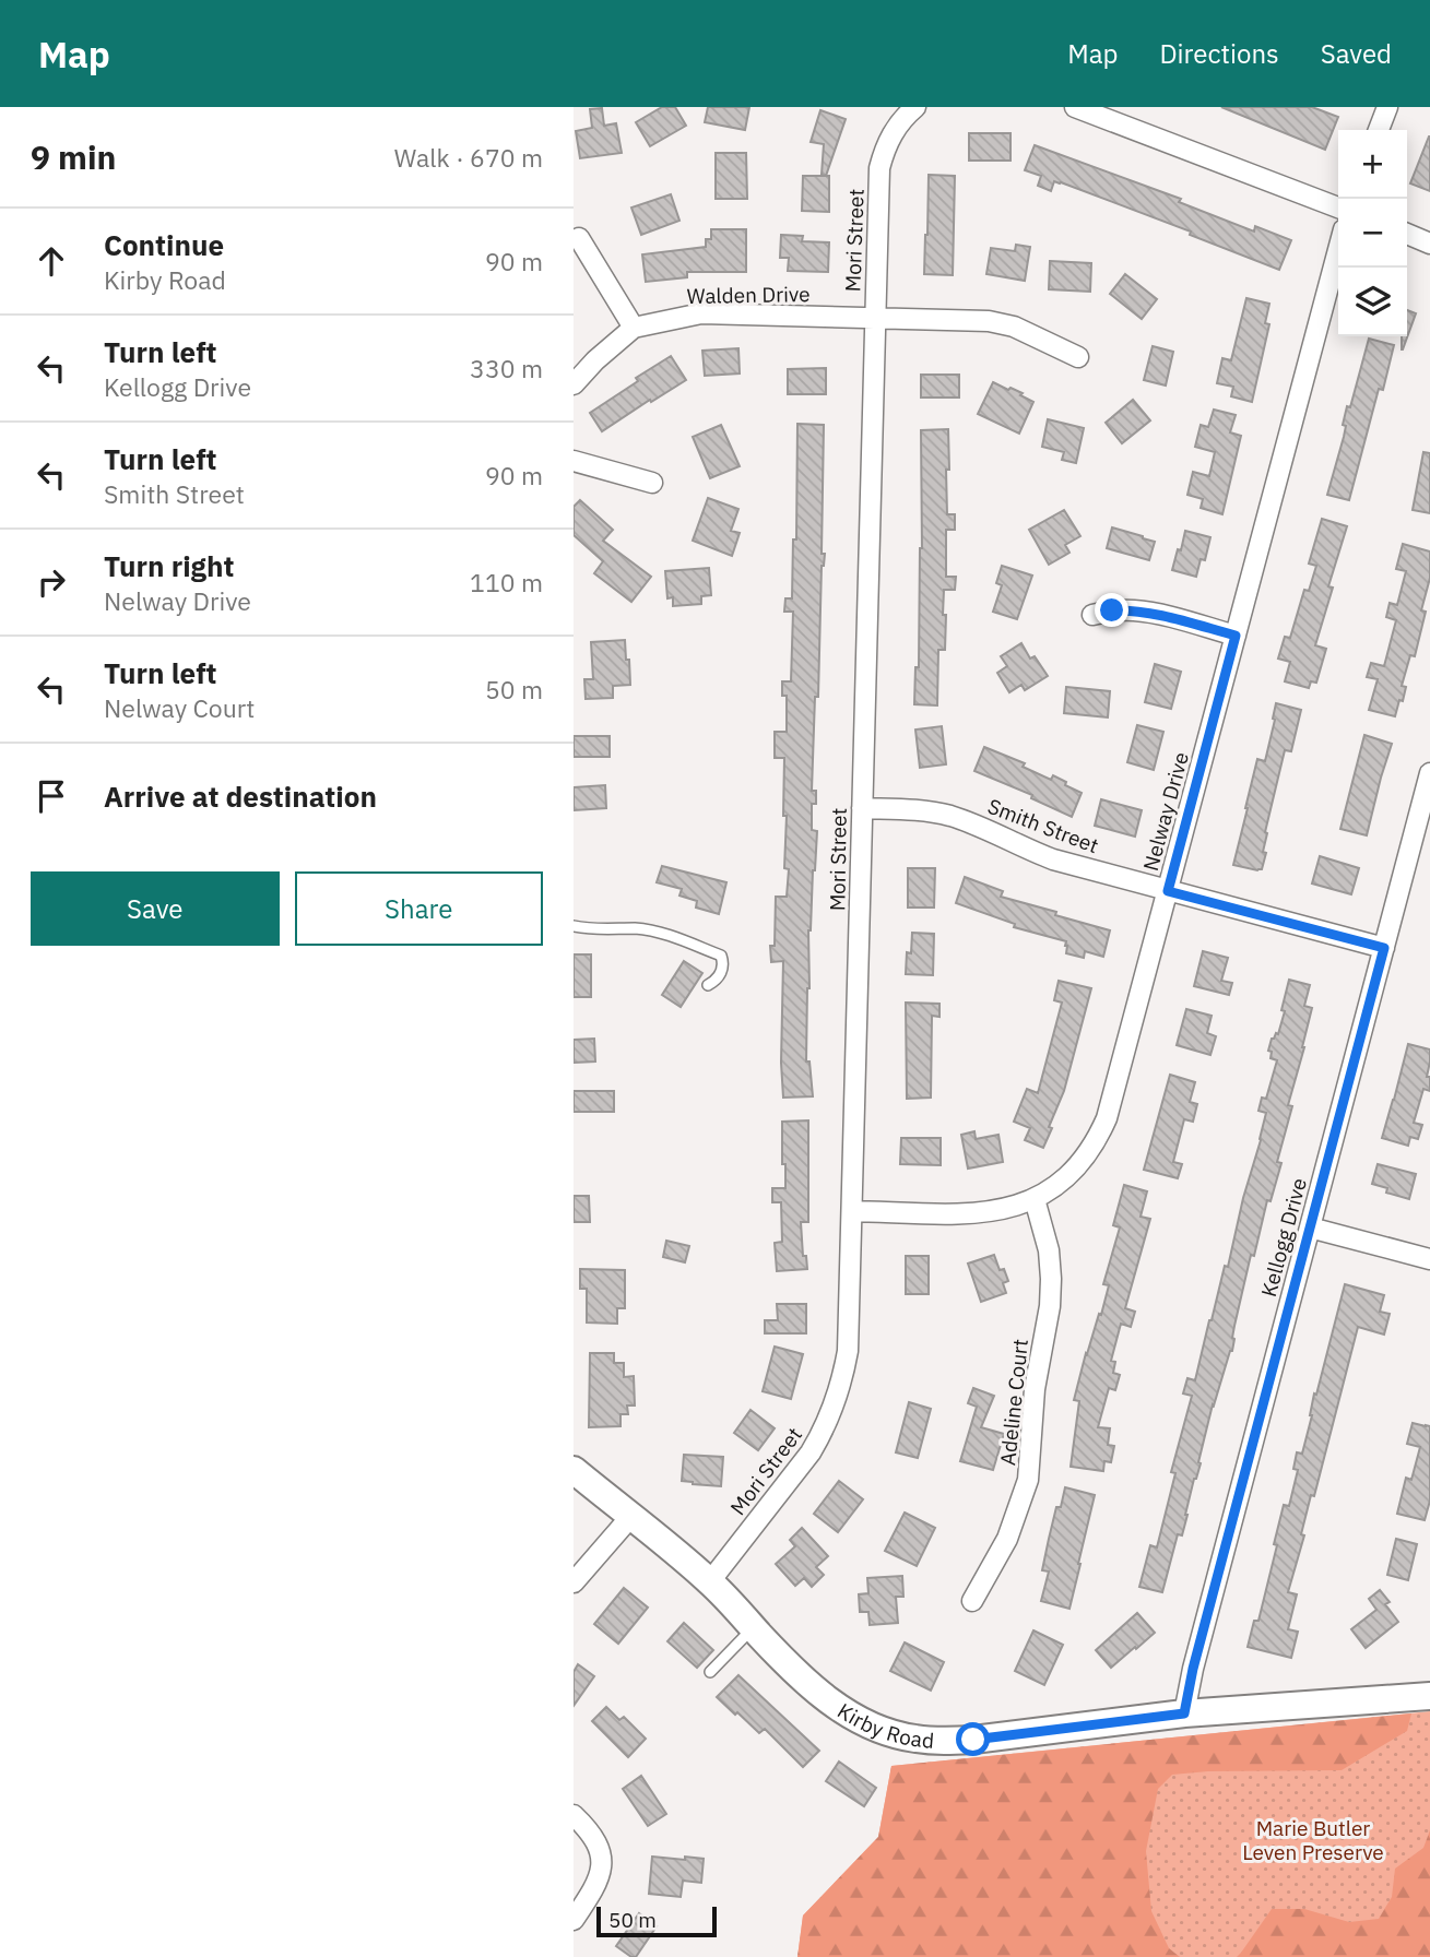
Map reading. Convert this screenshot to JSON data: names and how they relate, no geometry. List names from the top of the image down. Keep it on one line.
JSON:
{"streets":{"main road":["Kirby Road"],"street":["Mori Street","Walden Drive","Nelway Drive","Smith Street","Kellogg Drive","Adeline Court"]},"crossings":[["Mori Street","Walden Drive"],["Mori Street","Nelway Drive"],["Mori Street","Smith Street"],["Mori Street","Kirby Road"],["Nelway Drive","Smith Street"],["Nelway Drive","Adeline Court"],["Smith Street","Kellogg Drive"],["Kellogg Drive","Kirby Road"]],"parks":["Marie Butler Leven Preserve"],"scale_bar":"50 m","page":{"header":"Map","nav":["Map","Directions","Saved"],"heading":["9 min","Walk · 670 m"],"map_buttons":["+","−"],"list":[["Continue","Kirby Road","90 m"],["Turn left","Kellogg Drive","330 m"],["Turn left","Smith Street","90 m"],["Turn right","Nelway Drive","110 m"],["Turn left","Nelway Court","50 m"],"Arrive at destination"],"buttons":["Save","Share"],"scale":"50 m"}}
